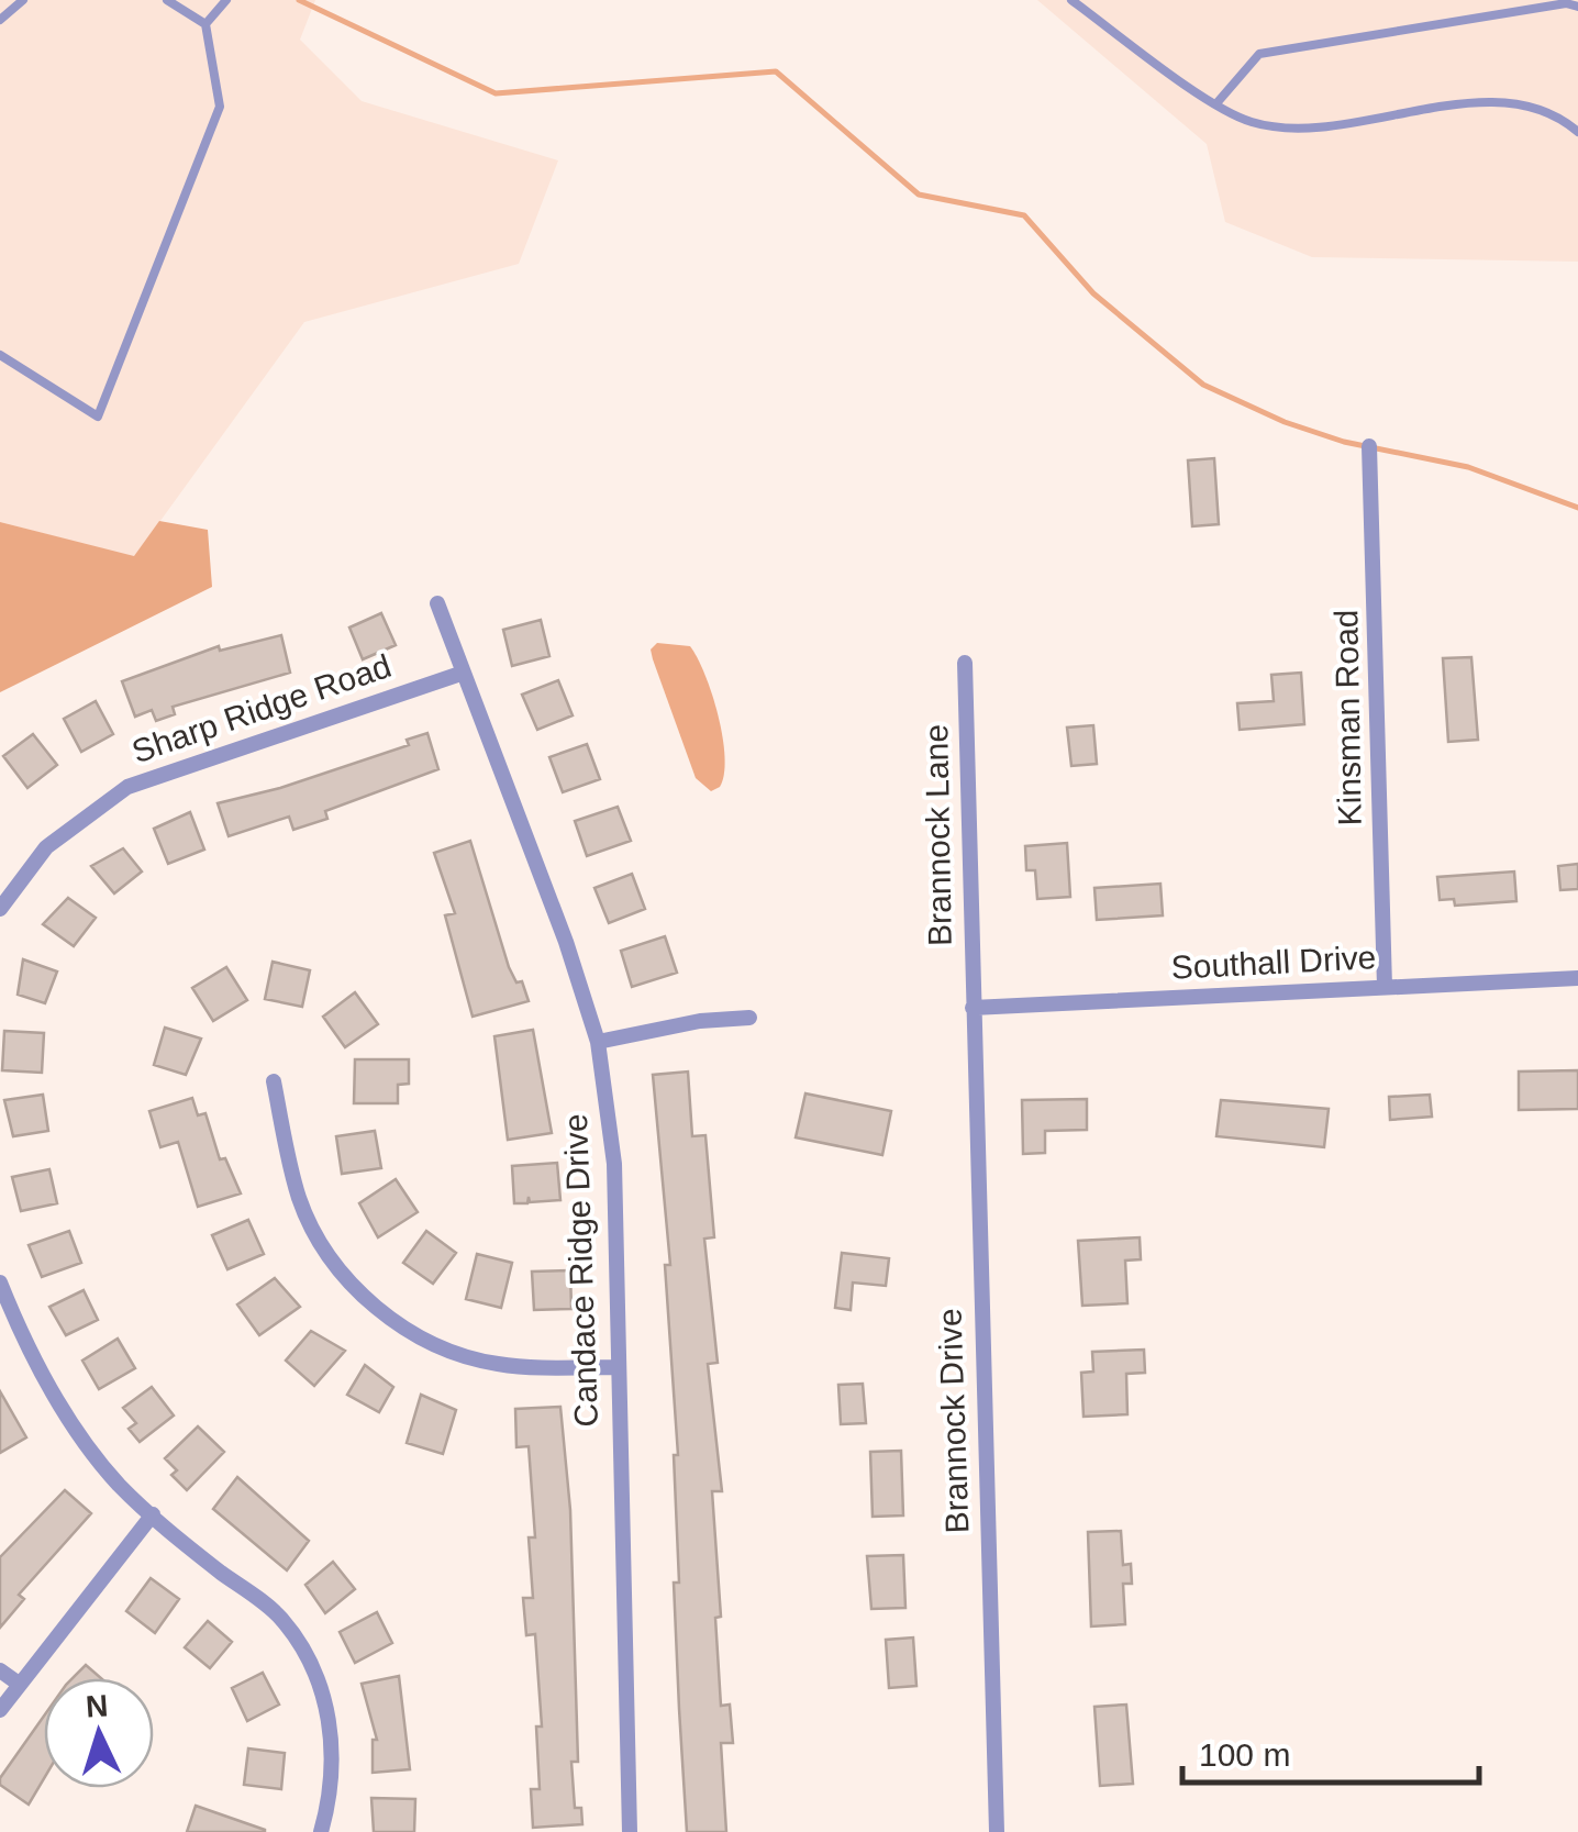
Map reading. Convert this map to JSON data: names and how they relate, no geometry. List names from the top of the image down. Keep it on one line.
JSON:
{"streets":{"street":["Sharp Ridge Road","Kinsman Road","Brannock Lane","Southall Drive","Candace Ridge Drive","Brannock Drive"]},"crossings":[["Sharp Ridge Road","Candace Ridge Drive"],["Kinsman Road","Southall Drive"],["Brannock Lane","Southall Drive"],["Brannock Lane","Brannock Drive"],["Southall Drive","Brannock Drive"]],"scale_bar":"100 m","north":"top"}
